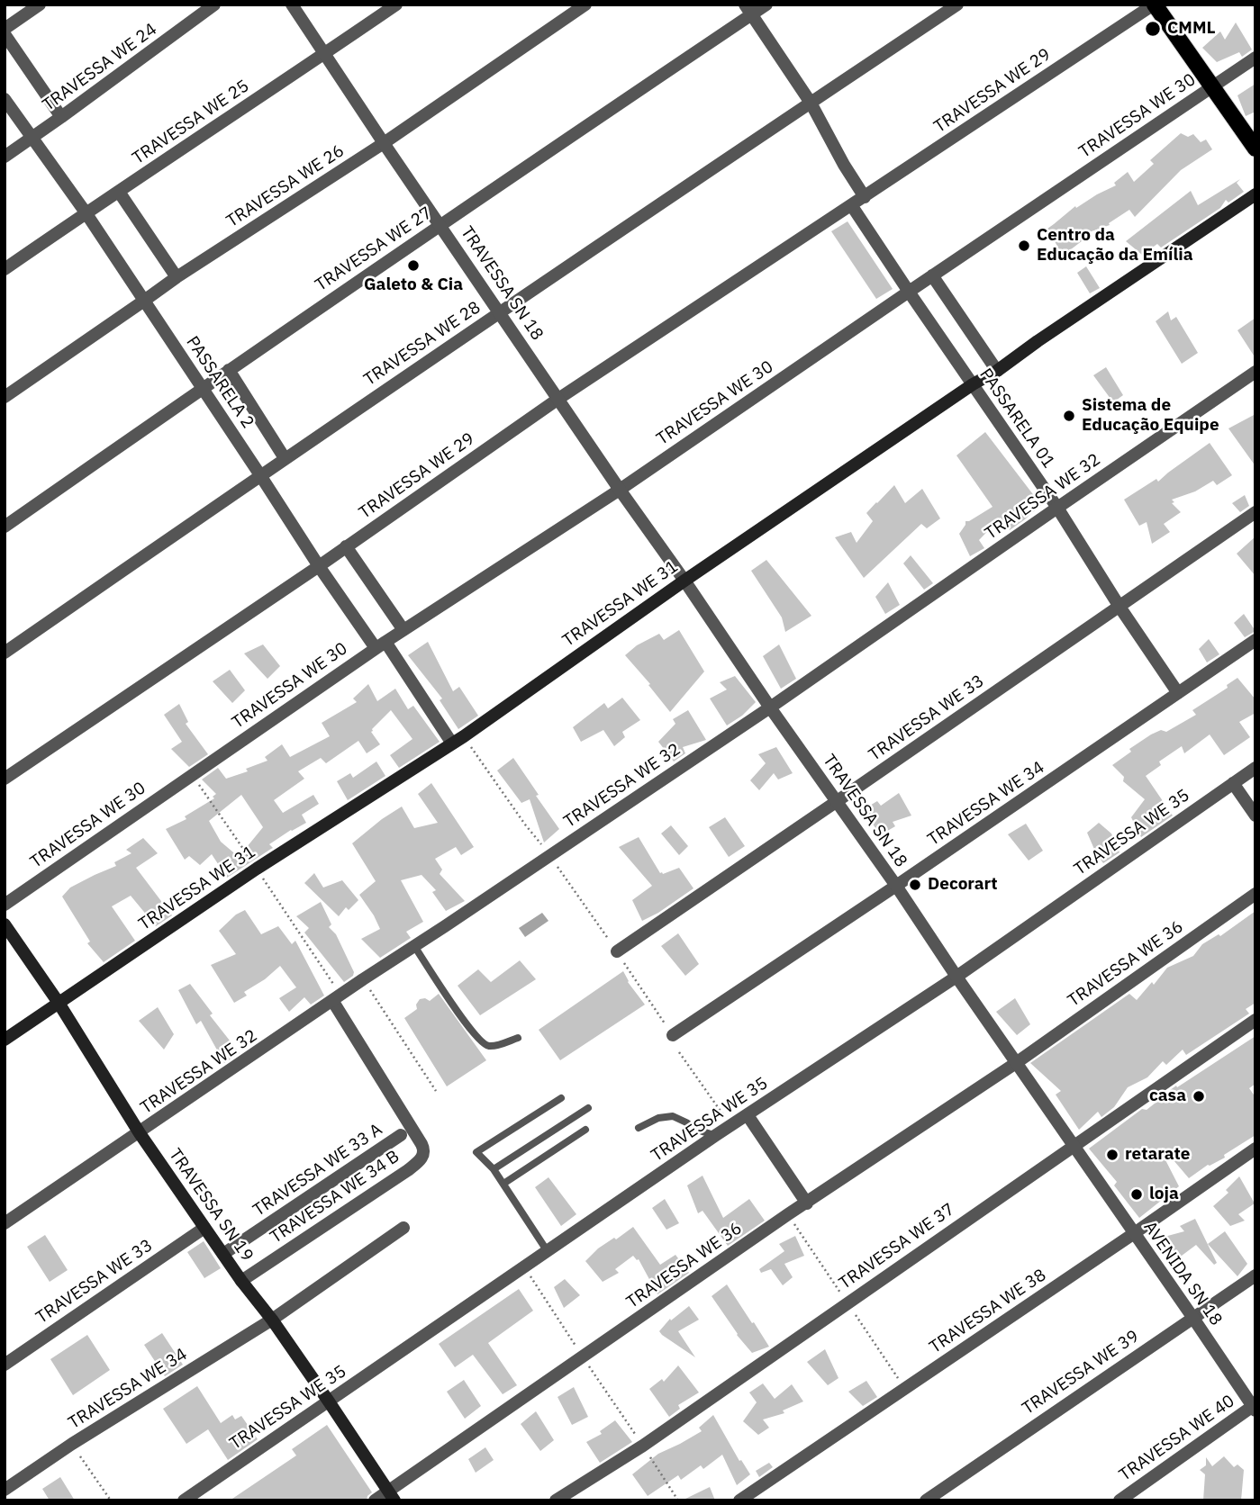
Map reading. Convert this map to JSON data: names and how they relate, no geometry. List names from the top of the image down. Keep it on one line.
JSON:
{"streets":{"main road":["TRAVESSA WE 31","TRAVESSA SN 19"],"street":["TRAVESSA WE 24","TRAVESSA WE 29","TRAVESSA WE 30","TRAVESSA WE 25","TRAVESSA WE 26","TRAVESSA WE 27","TRAVESSA SN 18","TRAVESSA WE 28","PASSARELA 2","PASSARELA 01","TRAVESSA WE 32","TRAVESSA WE 33","TRAVESSA WE 34","TRAVESSA WE 35","TRAVESSA WE 36","TRAVESSA WE 33 A","TRAVESSA WE 34 B","TRAVESSA WE 37","AVENIDA SN 18","TRAVESSA WE 38","TRAVESSA WE 39","TRAVESSA WE 40"]},"crossings":[["TRAVESSA WE 24","PASSARELA 2"],["TRAVESSA WE 29","TRAVESSA SN 18"],["TRAVESSA WE 29","PASSARELA 2"],["TRAVESSA WE 29","PASSARELA 01"],["TRAVESSA WE 30","TRAVESSA SN 18"],["TRAVESSA WE 30","PASSARELA 2"],["TRAVESSA WE 30","PASSARELA 01"],["TRAVESSA WE 25","TRAVESSA SN 18"],["TRAVESSA WE 25","PASSARELA 2"],["TRAVESSA WE 26","TRAVESSA SN 18"],["TRAVESSA WE 26","PASSARELA 2"],["TRAVESSA WE 27","TRAVESSA SN 18"],["TRAVESSA WE 27","PASSARELA 2"],["TRAVESSA SN 18","TRAVESSA WE 28"],["TRAVESSA SN 18","TRAVESSA WE 32"],["TRAVESSA SN 18","TRAVESSA WE 31"],["TRAVESSA SN 18","TRAVESSA WE 33"],["TRAVESSA SN 18","TRAVESSA WE 34"],["TRAVESSA SN 18","TRAVESSA WE 35"],["TRAVESSA SN 18","TRAVESSA WE 36"],["TRAVESSA SN 18","AVENIDA SN 18"],["TRAVESSA WE 28","PASSARELA 2"],["PASSARELA 2","TRAVESSA WE 31"],["PASSARELA 01","TRAVESSA WE 32"],["PASSARELA 01","TRAVESSA WE 31"],["PASSARELA 01","TRAVESSA WE 33"],["PASSARELA 01","TRAVESSA WE 34"],["TRAVESSA WE 32","TRAVESSA WE 34 B"],["TRAVESSA WE 32","TRAVESSA SN 19"],["TRAVESSA WE 31","TRAVESSA SN 19"],["TRAVESSA WE 33","TRAVESSA SN 19"],["TRAVESSA WE 34","TRAVESSA SN 19"],["TRAVESSA WE 35","TRAVESSA SN 19"],["TRAVESSA WE 36","TRAVESSA SN 19"],["TRAVESSA WE 36","AVENIDA SN 18"],["TRAVESSA WE 33 A","TRAVESSA WE 34 B"],["TRAVESSA WE 33 A","TRAVESSA SN 19"],["TRAVESSA WE 34 B","TRAVESSA SN 19"],["TRAVESSA WE 37","AVENIDA SN 18"],["AVENIDA SN 18","TRAVESSA WE 38"],["AVENIDA SN 18","TRAVESSA WE 39"],["AVENIDA SN 18","TRAVESSA WE 40"]],"places":["CMML","Centro da Educação da Emília","Galeto & Cia","Sistema de Educação Equipe","Decorart","casa","retarate","loja"]}
